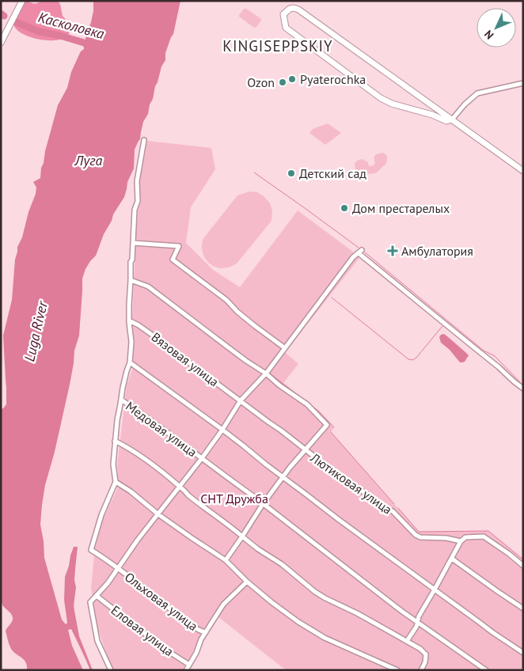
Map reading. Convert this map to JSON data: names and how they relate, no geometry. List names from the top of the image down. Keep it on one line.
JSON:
{"streets":{"street":["Вязовая улица","Медовая улица","Лютиковая улица","Ольховая улица","Еловая улица"]},"crossings":[["Вязовая улица","Лютиковая улица"]],"districts":["KINGISEPPSKIY"],"water":["Касколовка","Луга","Luga River"],"parks":["СНТ Дружба"],"places":{"other":["Pyaterochka","Ozon","Детский сад","Дом престарелых"],"health":["Амбулатория"]},"north":"bottom left"}
